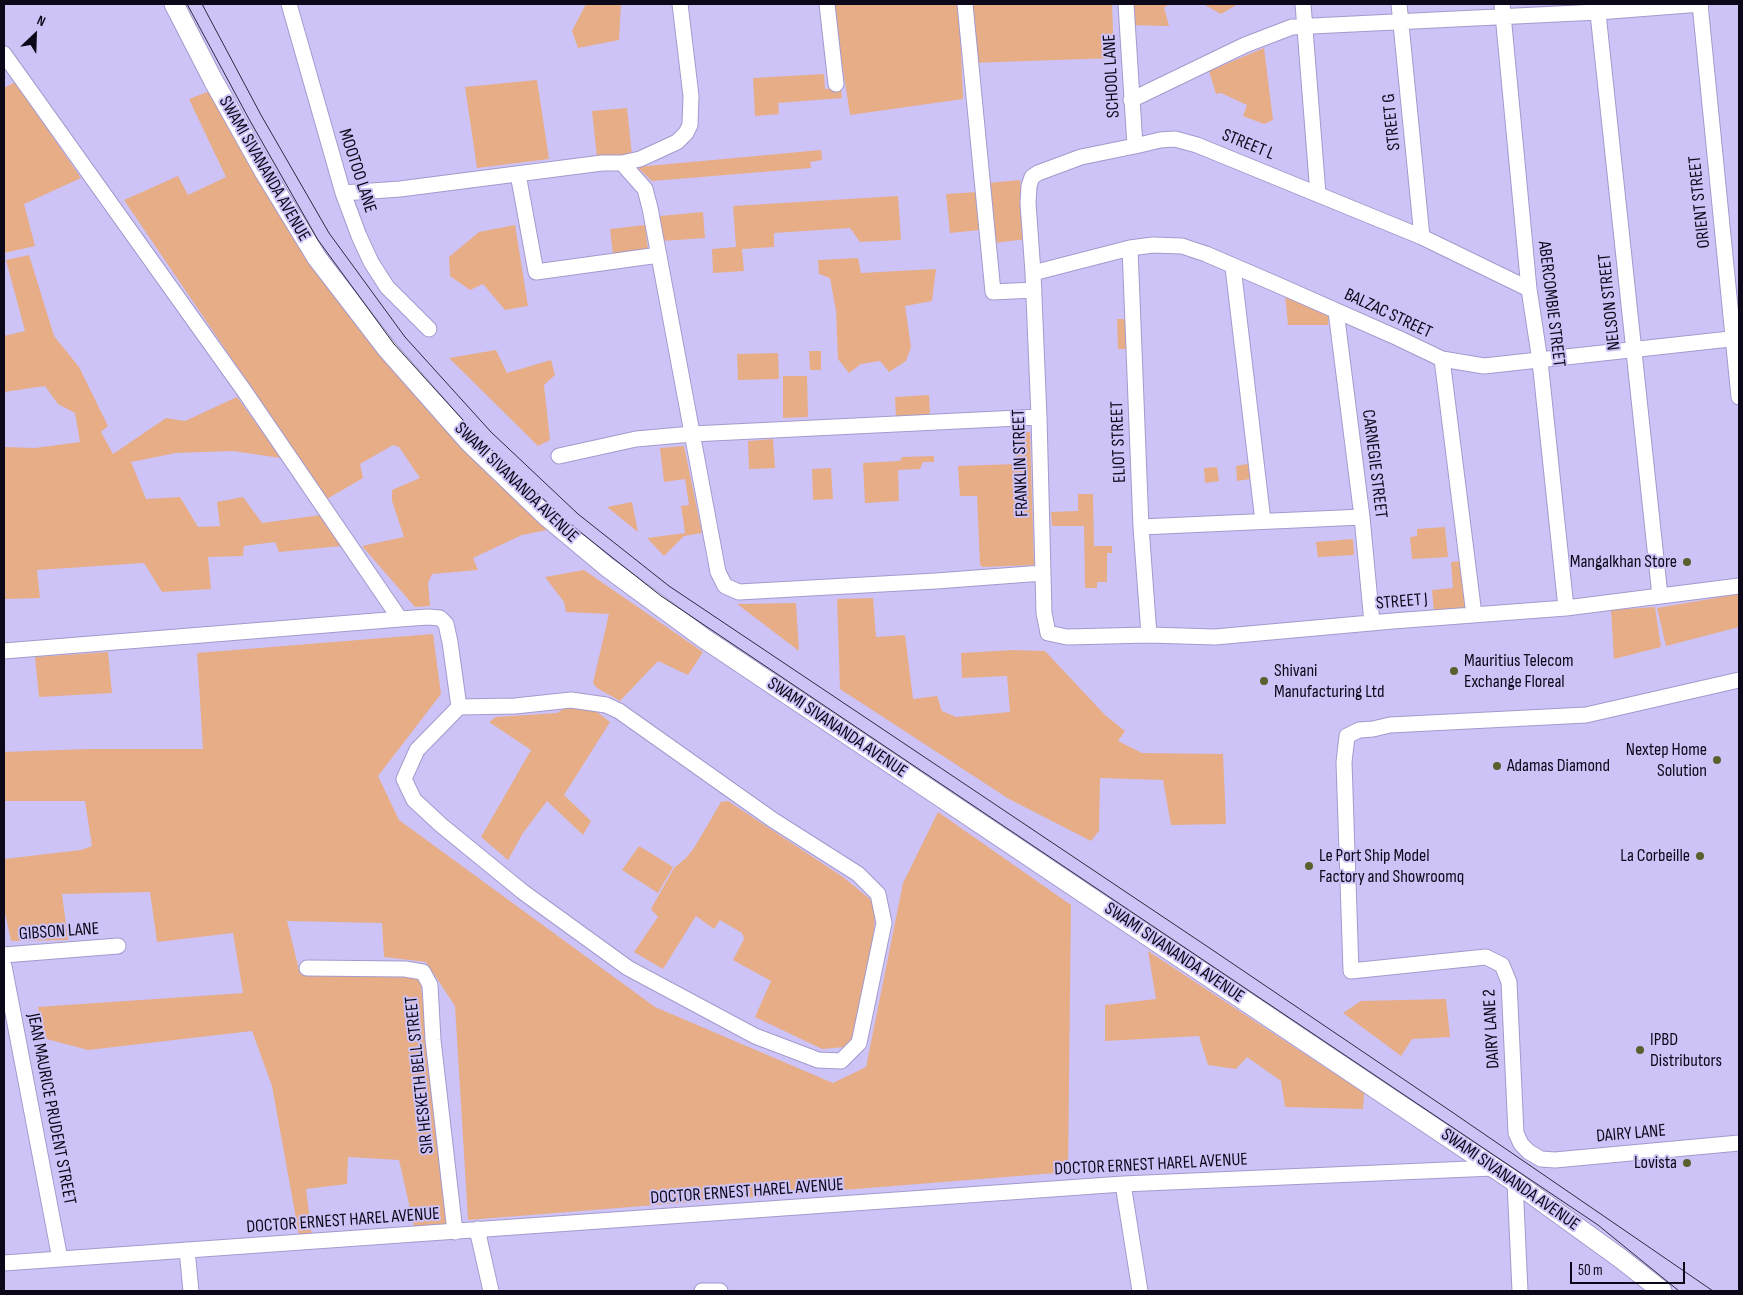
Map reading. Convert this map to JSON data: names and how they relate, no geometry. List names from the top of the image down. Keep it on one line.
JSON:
{"streets":{"street":["SCHOOL LANE","STREET G","STREET L","SWAMI SIVANANDA AVENUE","MOOTOO LANE","ORIENT STREET","NELSON STREET","ABERCOMBIE STREET","BALZAC STREET","ELIOT STREET","FRANKLIN STREET","CARNEGIE STREET","STREET J","GIBSON LANE","DAIRY LANE 2","SIR HESKETH BELL STREET","JEAN MAURICE PRUDENT STREET","DAIRY LANE","DOCTOR ERNEST HAREL AVENUE"]},"crossings":[["SCHOOL LANE","STREET L"],["STREET G","STREET L"],["STREET L","ABERCOMBIE STREET"],["STREET L","BALZAC STREET"],["STREET L","FRANKLIN STREET"],["SWAMI SIVANANDA AVENUE","DOCTOR ERNEST HAREL AVENUE"],["ORIENT STREET","BALZAC STREET"],["NELSON STREET","BALZAC STREET"],["NELSON STREET","STREET J"],["ABERCOMBIE STREET","BALZAC STREET"],["ABERCOMBIE STREET","STREET J"],["BALZAC STREET","ELIOT STREET"],["BALZAC STREET","FRANKLIN STREET"],["BALZAC STREET","CARNEGIE STREET"],["ELIOT STREET","STREET J"],["FRANKLIN STREET","STREET J"],["CARNEGIE STREET","STREET J"],["DAIRY LANE 2","DAIRY LANE"],["SIR HESKETH BELL STREET","DOCTOR ERNEST HAREL AVENUE"],["JEAN MAURICE PRUDENT STREET","DOCTOR ERNEST HAREL AVENUE"]],"places":["Mangalkhan Store","Mauritius Telecom Exchange Floreal","Shivani Manufacturing Ltd","Nextep Home Solution","Adamas Diamond","La Corbeille","Le Port Ship Model Factory and Showroomq","IPBD Distributors","Lovista"],"scale_bar":"50 m","north":"top right"}
